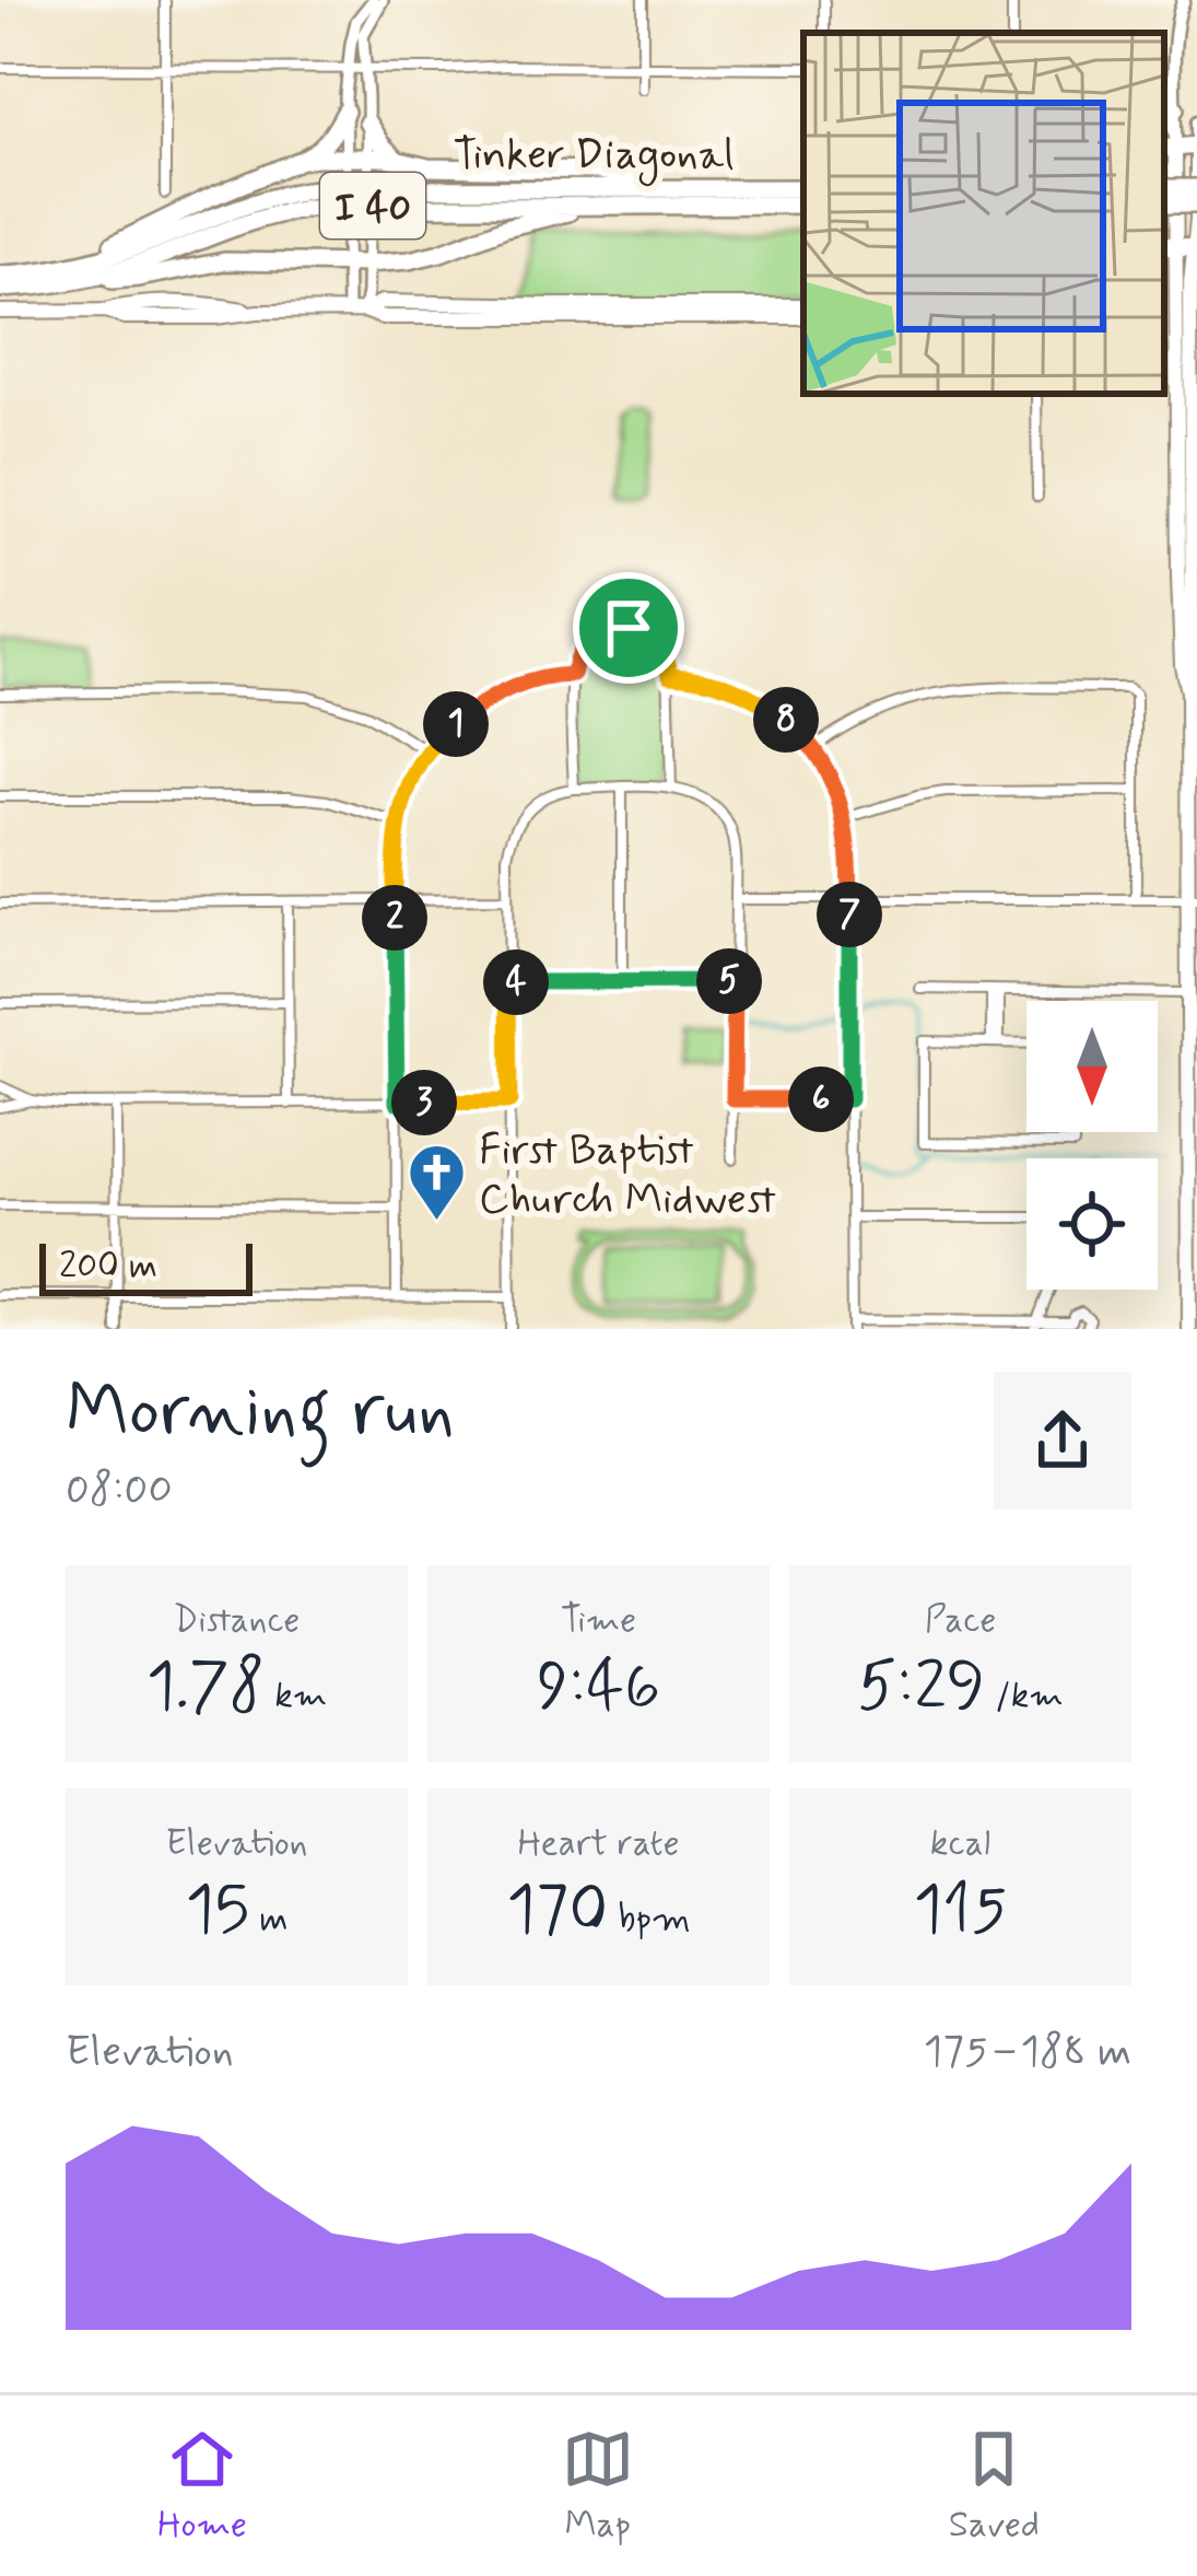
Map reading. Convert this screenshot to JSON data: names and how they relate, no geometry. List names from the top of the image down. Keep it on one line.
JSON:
{"streets":{"highway":["Tinker Diagonal","I 40"]},"places":{"church":["First Baptist Church Midwest"]},"scale_bar":"200 m","north":"bottom","page":{"pins":["8","1","7","2","5","4","6","3"],"scale":"200 m","heading":["Morning run","08:00"],"stats":[["Distance","1.78 km"],["Time","9:46"],["Pace","5:29 /km"],["Elevation","15 m"],["Heart rate","170 bpm"],["kcal","115"]],"chart":["Elevation","175–188 m"],"tabs":["Home","Map","Saved"]}}
